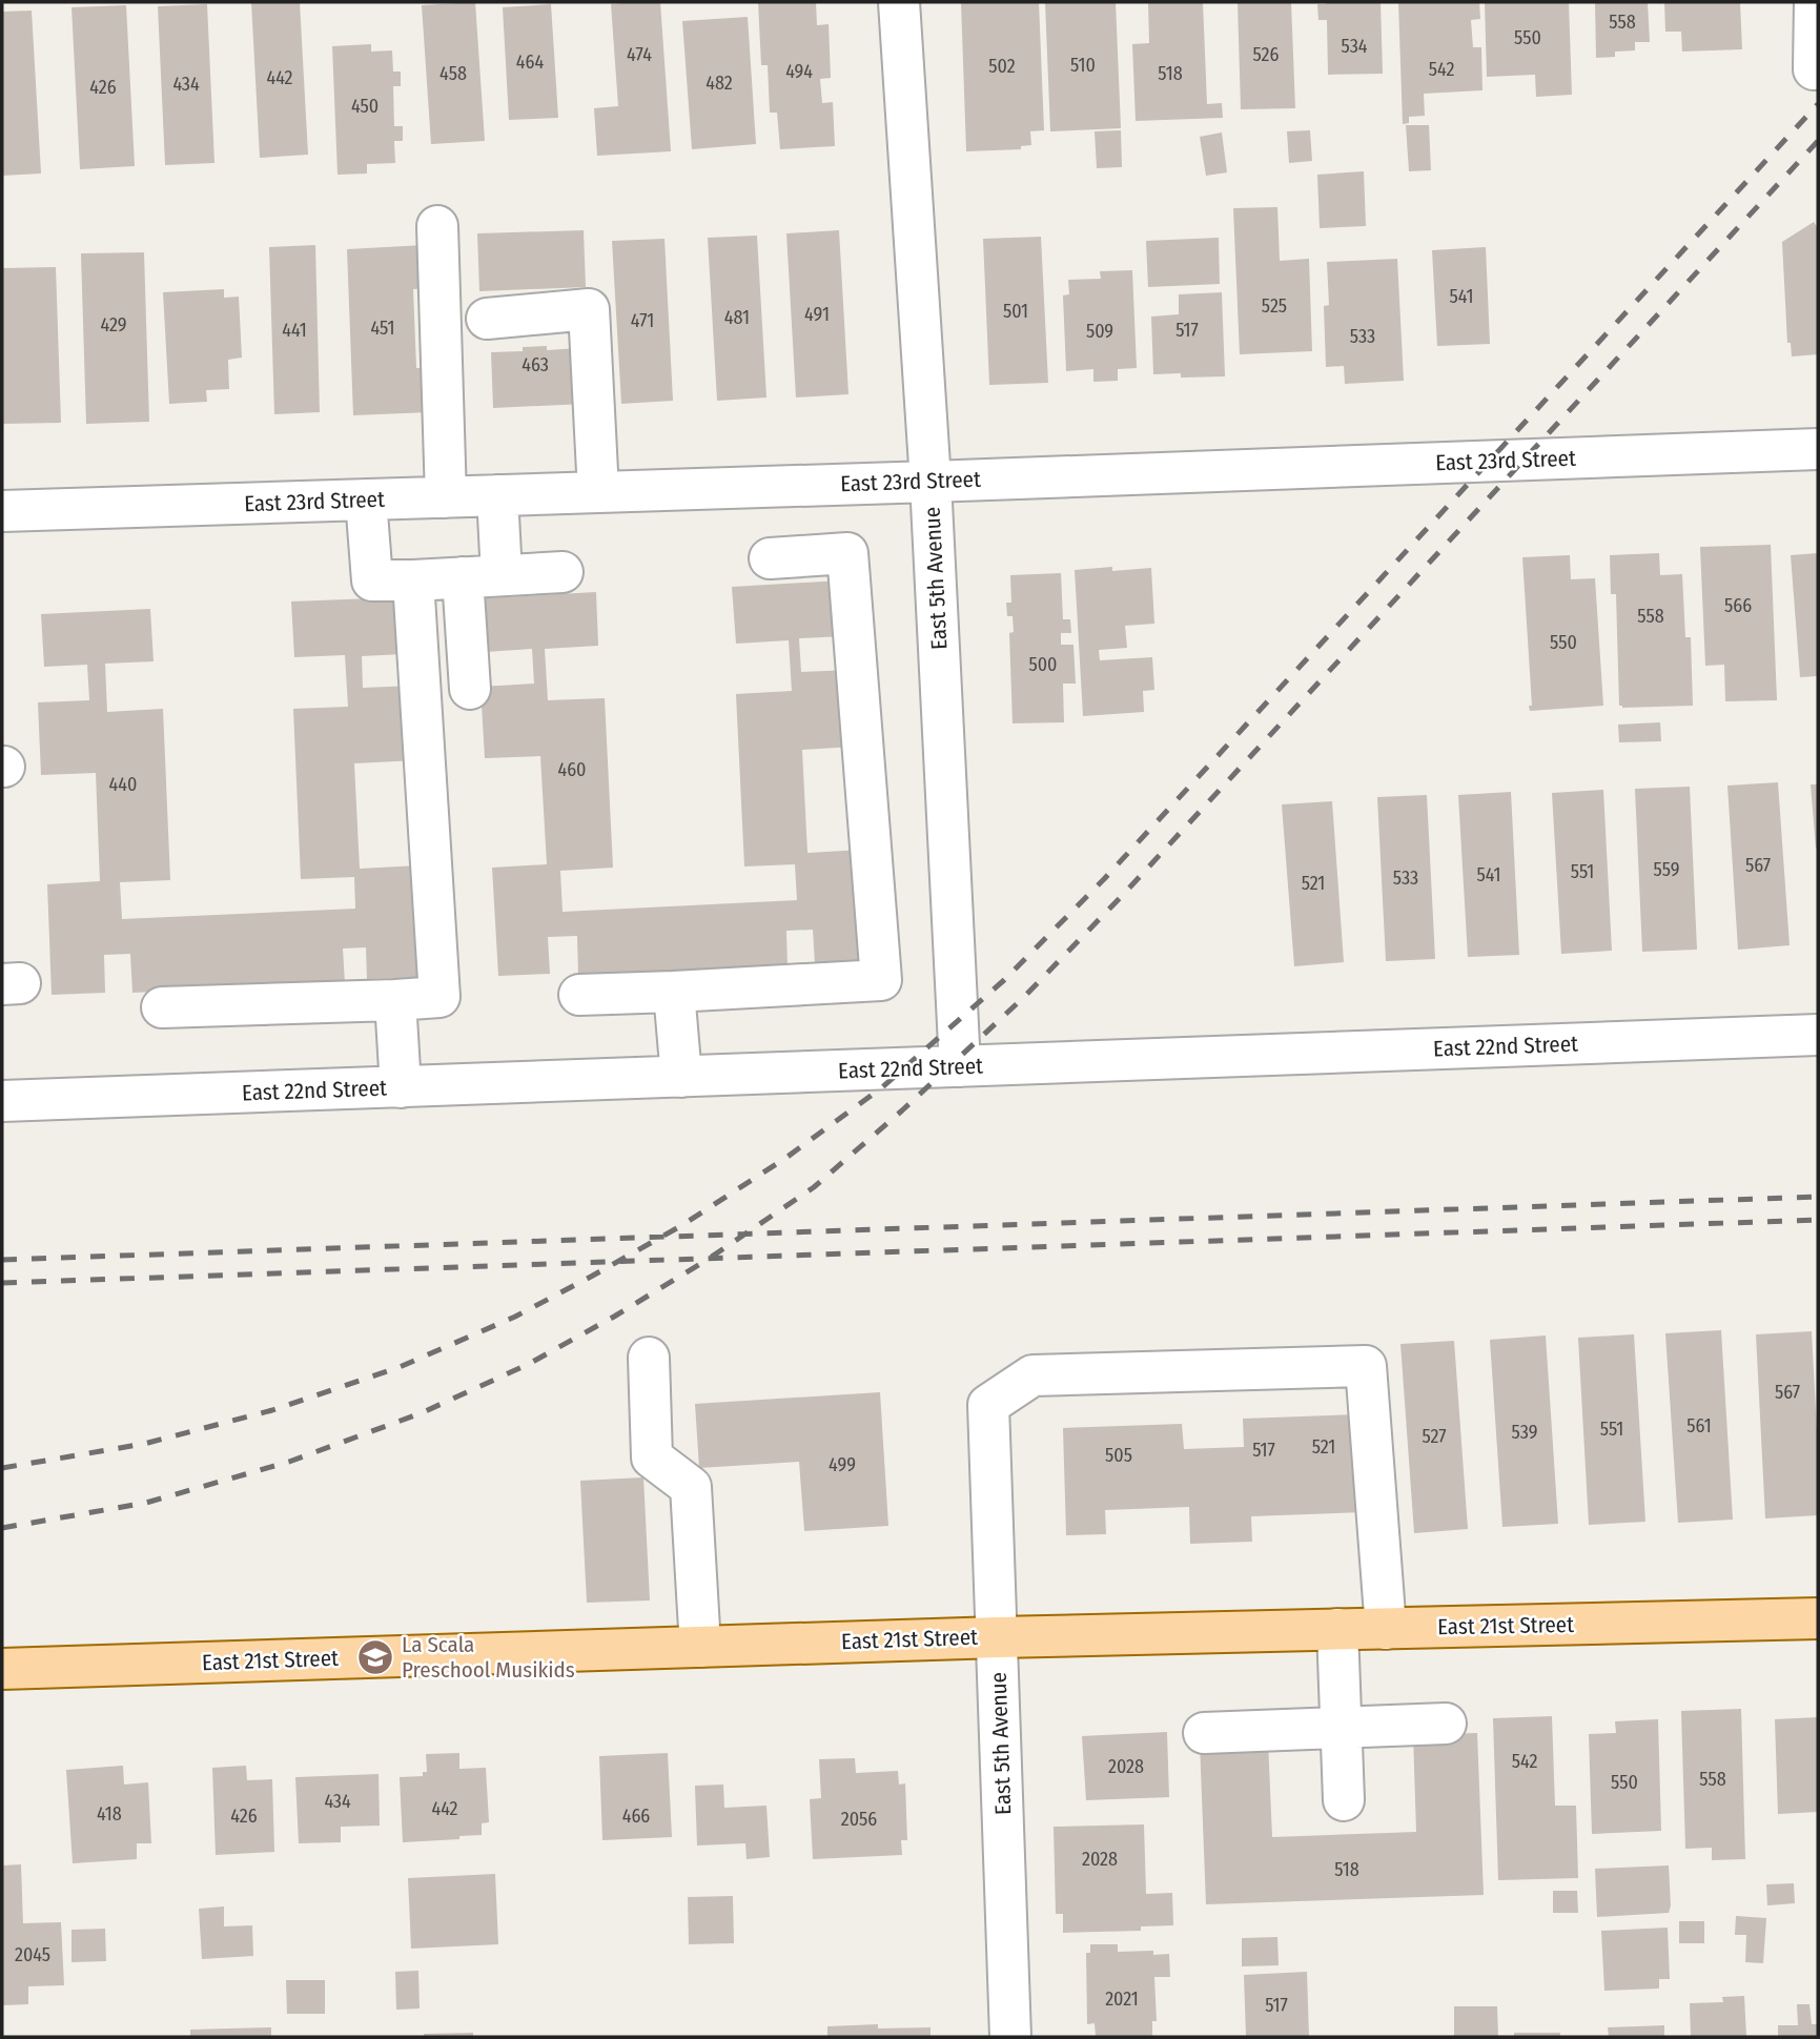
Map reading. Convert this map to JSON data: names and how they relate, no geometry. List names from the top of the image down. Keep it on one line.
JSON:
{"streets":{"main road":["East 21st Street"],"street":["East 23rd Street","East 5th Avenue","East 22nd Street"]},"crossings":[["East 23rd Street","East 5th Avenue"],["East 5th Avenue","East 22nd Street"],["East 5th Avenue","East 21st Street"]],"places":{"school or university":["La Scala Preschool Musikids"]},"house_numbers":["558","550","534","474","526","464","510","502","542","494","458","518","442","482","434","426","450","541","525","501","491","481","471","429","451","441","517","509","533","463","566","558","550","500","460","440","567","559","551","541","533","521","567","561","551","539","527","521","517","505","499","542","2028","558","550","434","442","418","426","466","2056","2028","518","2045","2021","517"]}
